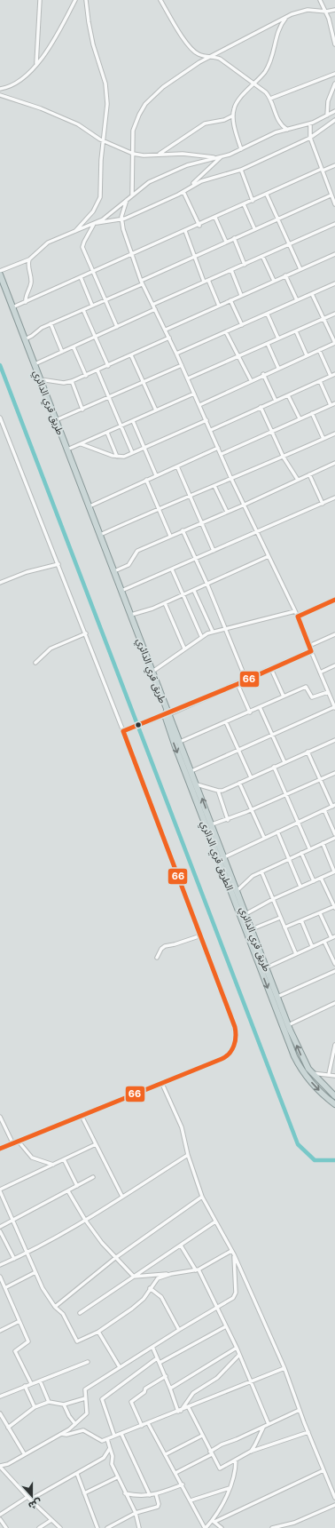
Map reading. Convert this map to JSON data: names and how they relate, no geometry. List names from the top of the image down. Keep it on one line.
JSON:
{"streets":{"highway":["طريق قري الدائري","الطريق قري الدائري"]},"crossings":[["طريق قري الدائري","الطريق قري الدائري"]],"one_way":["الطريق قري الدائري"],"lines":["transit line 66"],"north":"bottom"}
